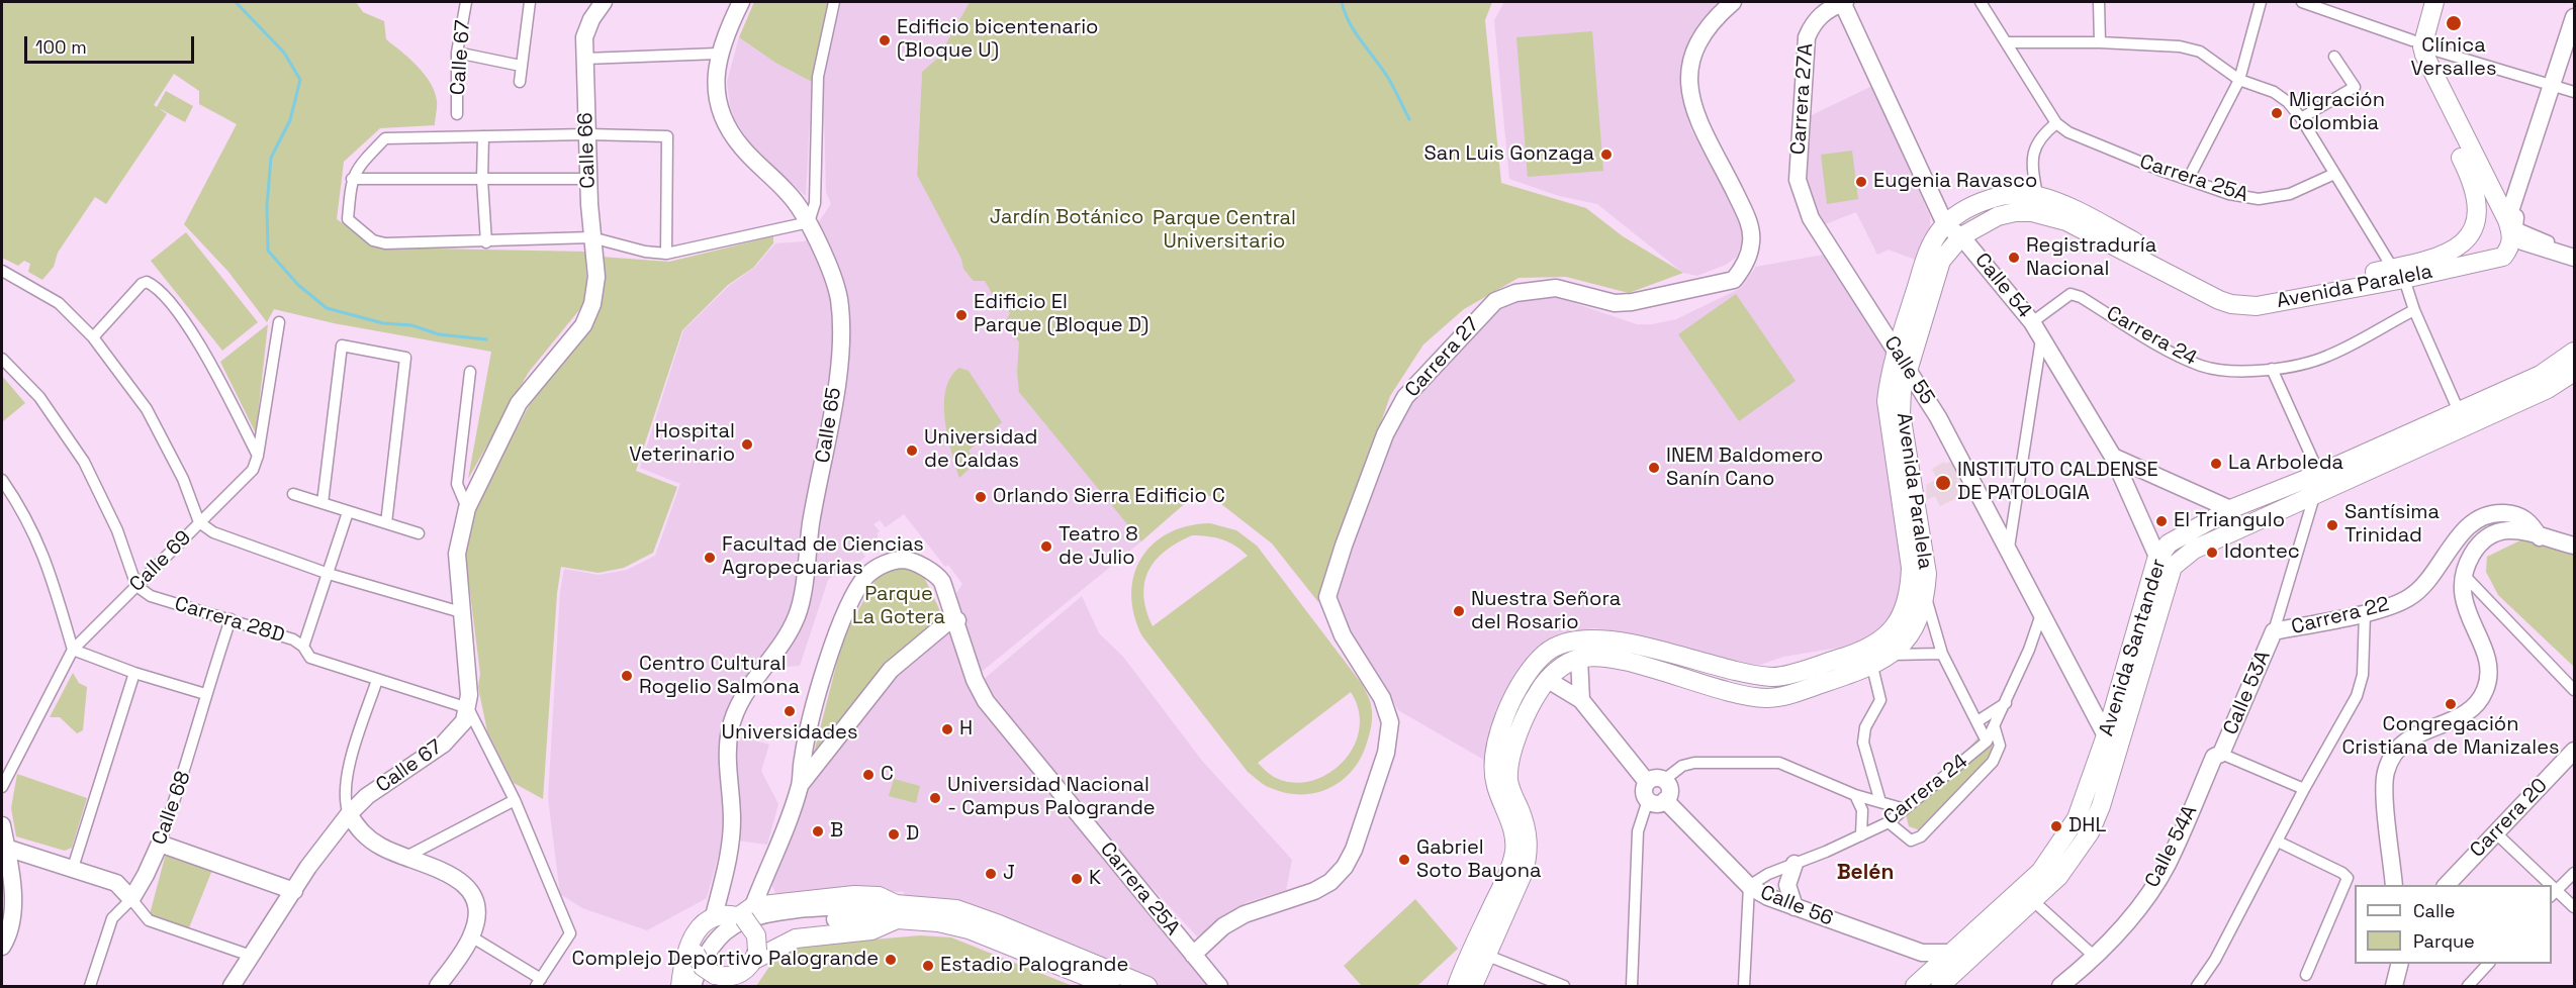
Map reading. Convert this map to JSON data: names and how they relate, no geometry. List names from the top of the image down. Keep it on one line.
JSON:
{"streets":{"main road":["Avenida Paralela","Avenida Santander"],"street":["Calle 67","Carrera 27A","Calle 66","Carrera 25A","Calle 54","Carrera 24","Carrera 27","Calle 55","Calle 65","Calle 69","Carrera 22","Carrera 28D","Calle 53A","Calle 68","Carrera 20","Calle 54A","Calle 56"]},"crossings":[["Calle 67","Carrera 28D"],["Carrera 27A","Calle 54"],["Carrera 27A","Calle 55"],["Carrera 25A","Carrera 27"],["Calle 54","Avenida Paralela"],["Calle 54","Carrera 24"],["Calle 54","Avenida Santander"],["Avenida Paralela","Calle 55"],["Carrera 24","Calle 55"],["Carrera 24","Calle 56"],["Calle 55","Avenida Santander"],["Calle 69","Carrera 28D"],["Carrera 22","Calle 53A"],["Carrera 28D","Calle 68"],["Avenida Santander","Calle 53A"],["Avenida Santander","Calle 56"],["Calle 53A","Calle 54A"]],"districts":["Belén"],"parks":["Jardín Botánico","Parque Central Universitario","Parque La Gotera"],"places":["Clínica Versalles","Edificio bicentenario (Bloque U)","Migración Colombia","San Luis Gonzaga","Eugenia Ravasco","Registraduría Nacional","Edificio El Parque (Bloque D)","Hospital Veterinario","Universidad de Caldas","La Arboleda","INEM Baldomero Sanín Cano","INSTITUTO CALDENSE DE PATOLOGIA","Orlando Sierra Edificio C","El Triangulo","Santísima Trinidad","Teatro 8 de Julio","Idontec","Facultad de Ciencias Agropecuarias","Nuestra Señora del Rosario","Centro Cultural Rogelio Salmona","Congregación Cristiana de Manizales","Universidades","H","C","Universidad Nacional - Campus Palogrande","DHL","B","D","Gabriel Soto Bayona","J","K","Complejo Deportivo Palogrande","Estadio Palogrande"],"legend":["Calle","Parque"],"scale_bar":"100 m"}
